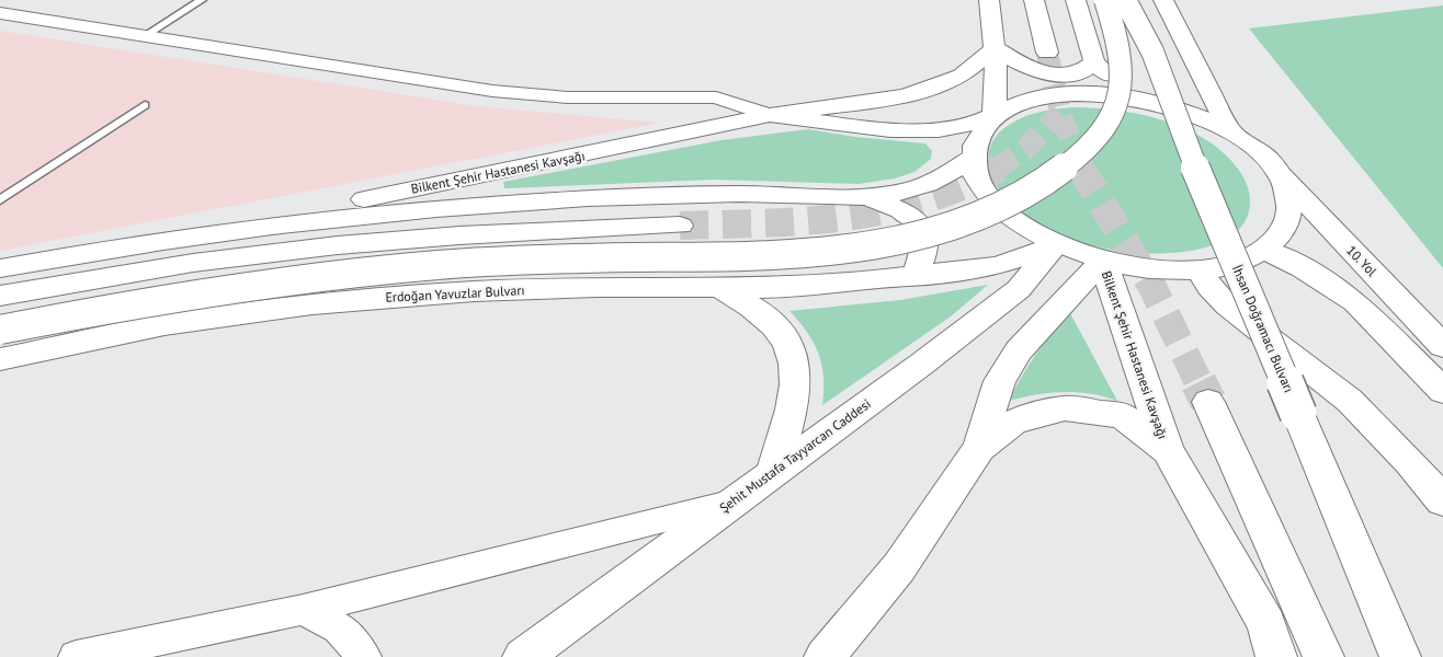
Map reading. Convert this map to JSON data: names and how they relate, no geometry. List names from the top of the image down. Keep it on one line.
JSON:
{"streets":{"main road":["Bilkent Şehir Hastanesi Kavşağı","10. Yol","Erdoğan Yavuzlar Bulvarı","İhsan Doğramacı Bulvarı","Şehit Mustafa Tayyarcan Caddesi"]},"crossings":[["Bilkent Şehir Hastanesi Kavşağı","10. Yol"],["Bilkent Şehir Hastanesi Kavşağı","Erdoğan Yavuzlar Bulvarı"],["Bilkent Şehir Hastanesi Kavşağı","Şehit Mustafa Tayyarcan Caddesi"],["Erdoğan Yavuzlar Bulvarı","Şehit Mustafa Tayyarcan Caddesi"]]}
